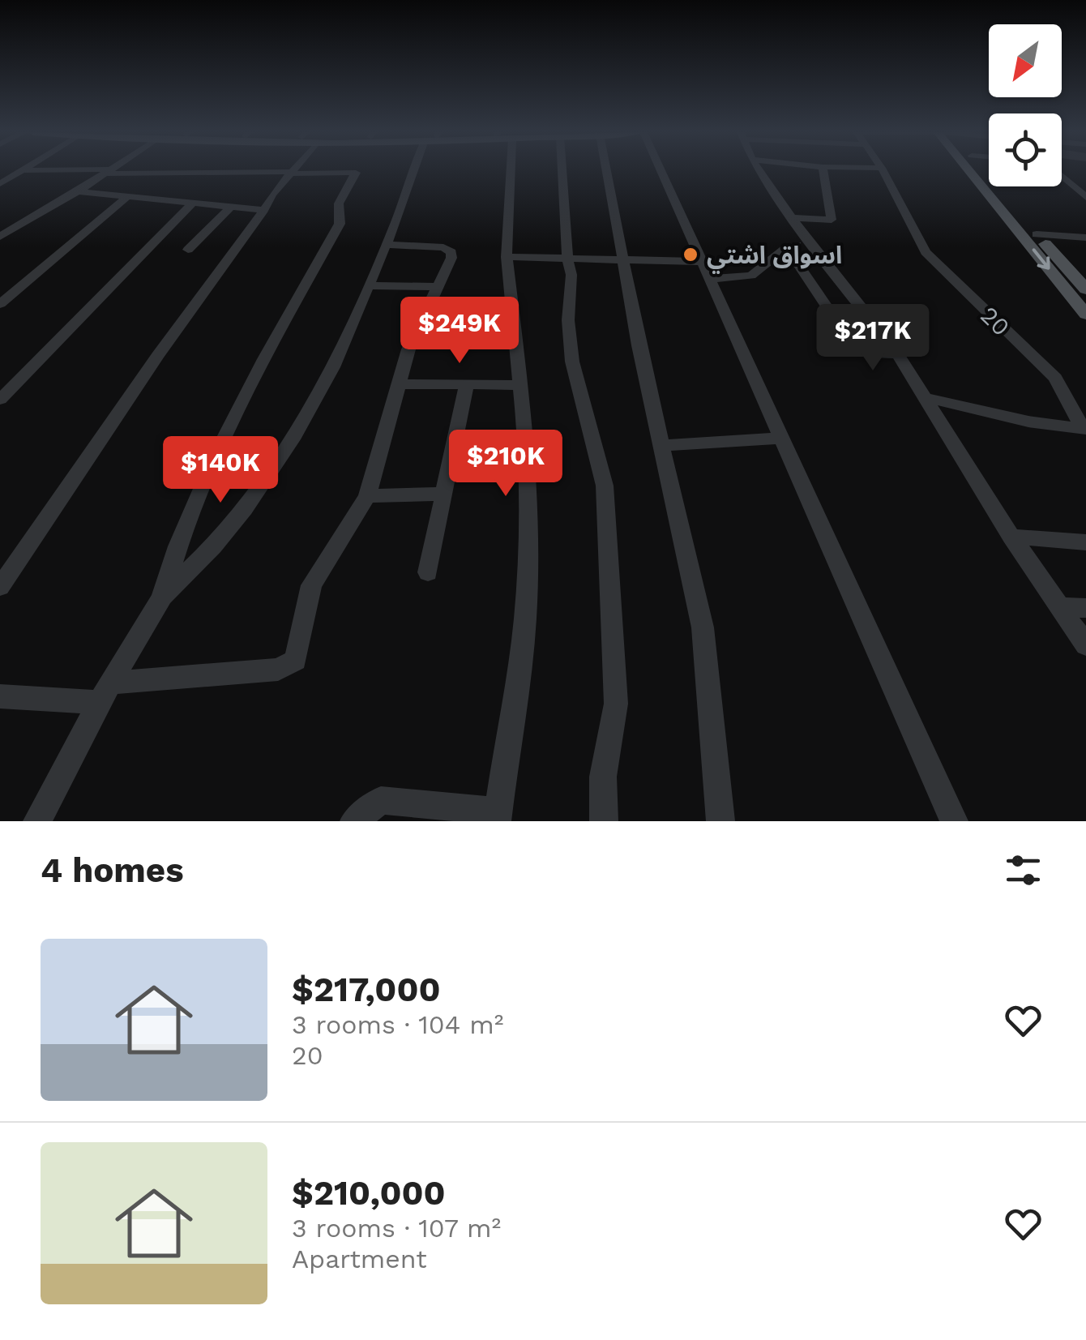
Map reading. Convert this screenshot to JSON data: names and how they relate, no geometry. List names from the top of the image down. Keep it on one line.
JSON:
{"streets":{"street":["20"]},"places":["اسواق اشتي"],"north":"bottom left","page":{"price":["$249K","$217K","$210K","$140K"],"heading":"4 homes","list":[{"name":"$217,000","note":"3 rooms · 104 m² · 20"},{"name":"$210,000","note":"3 rooms · 107 m² · Apartment"}]}}
